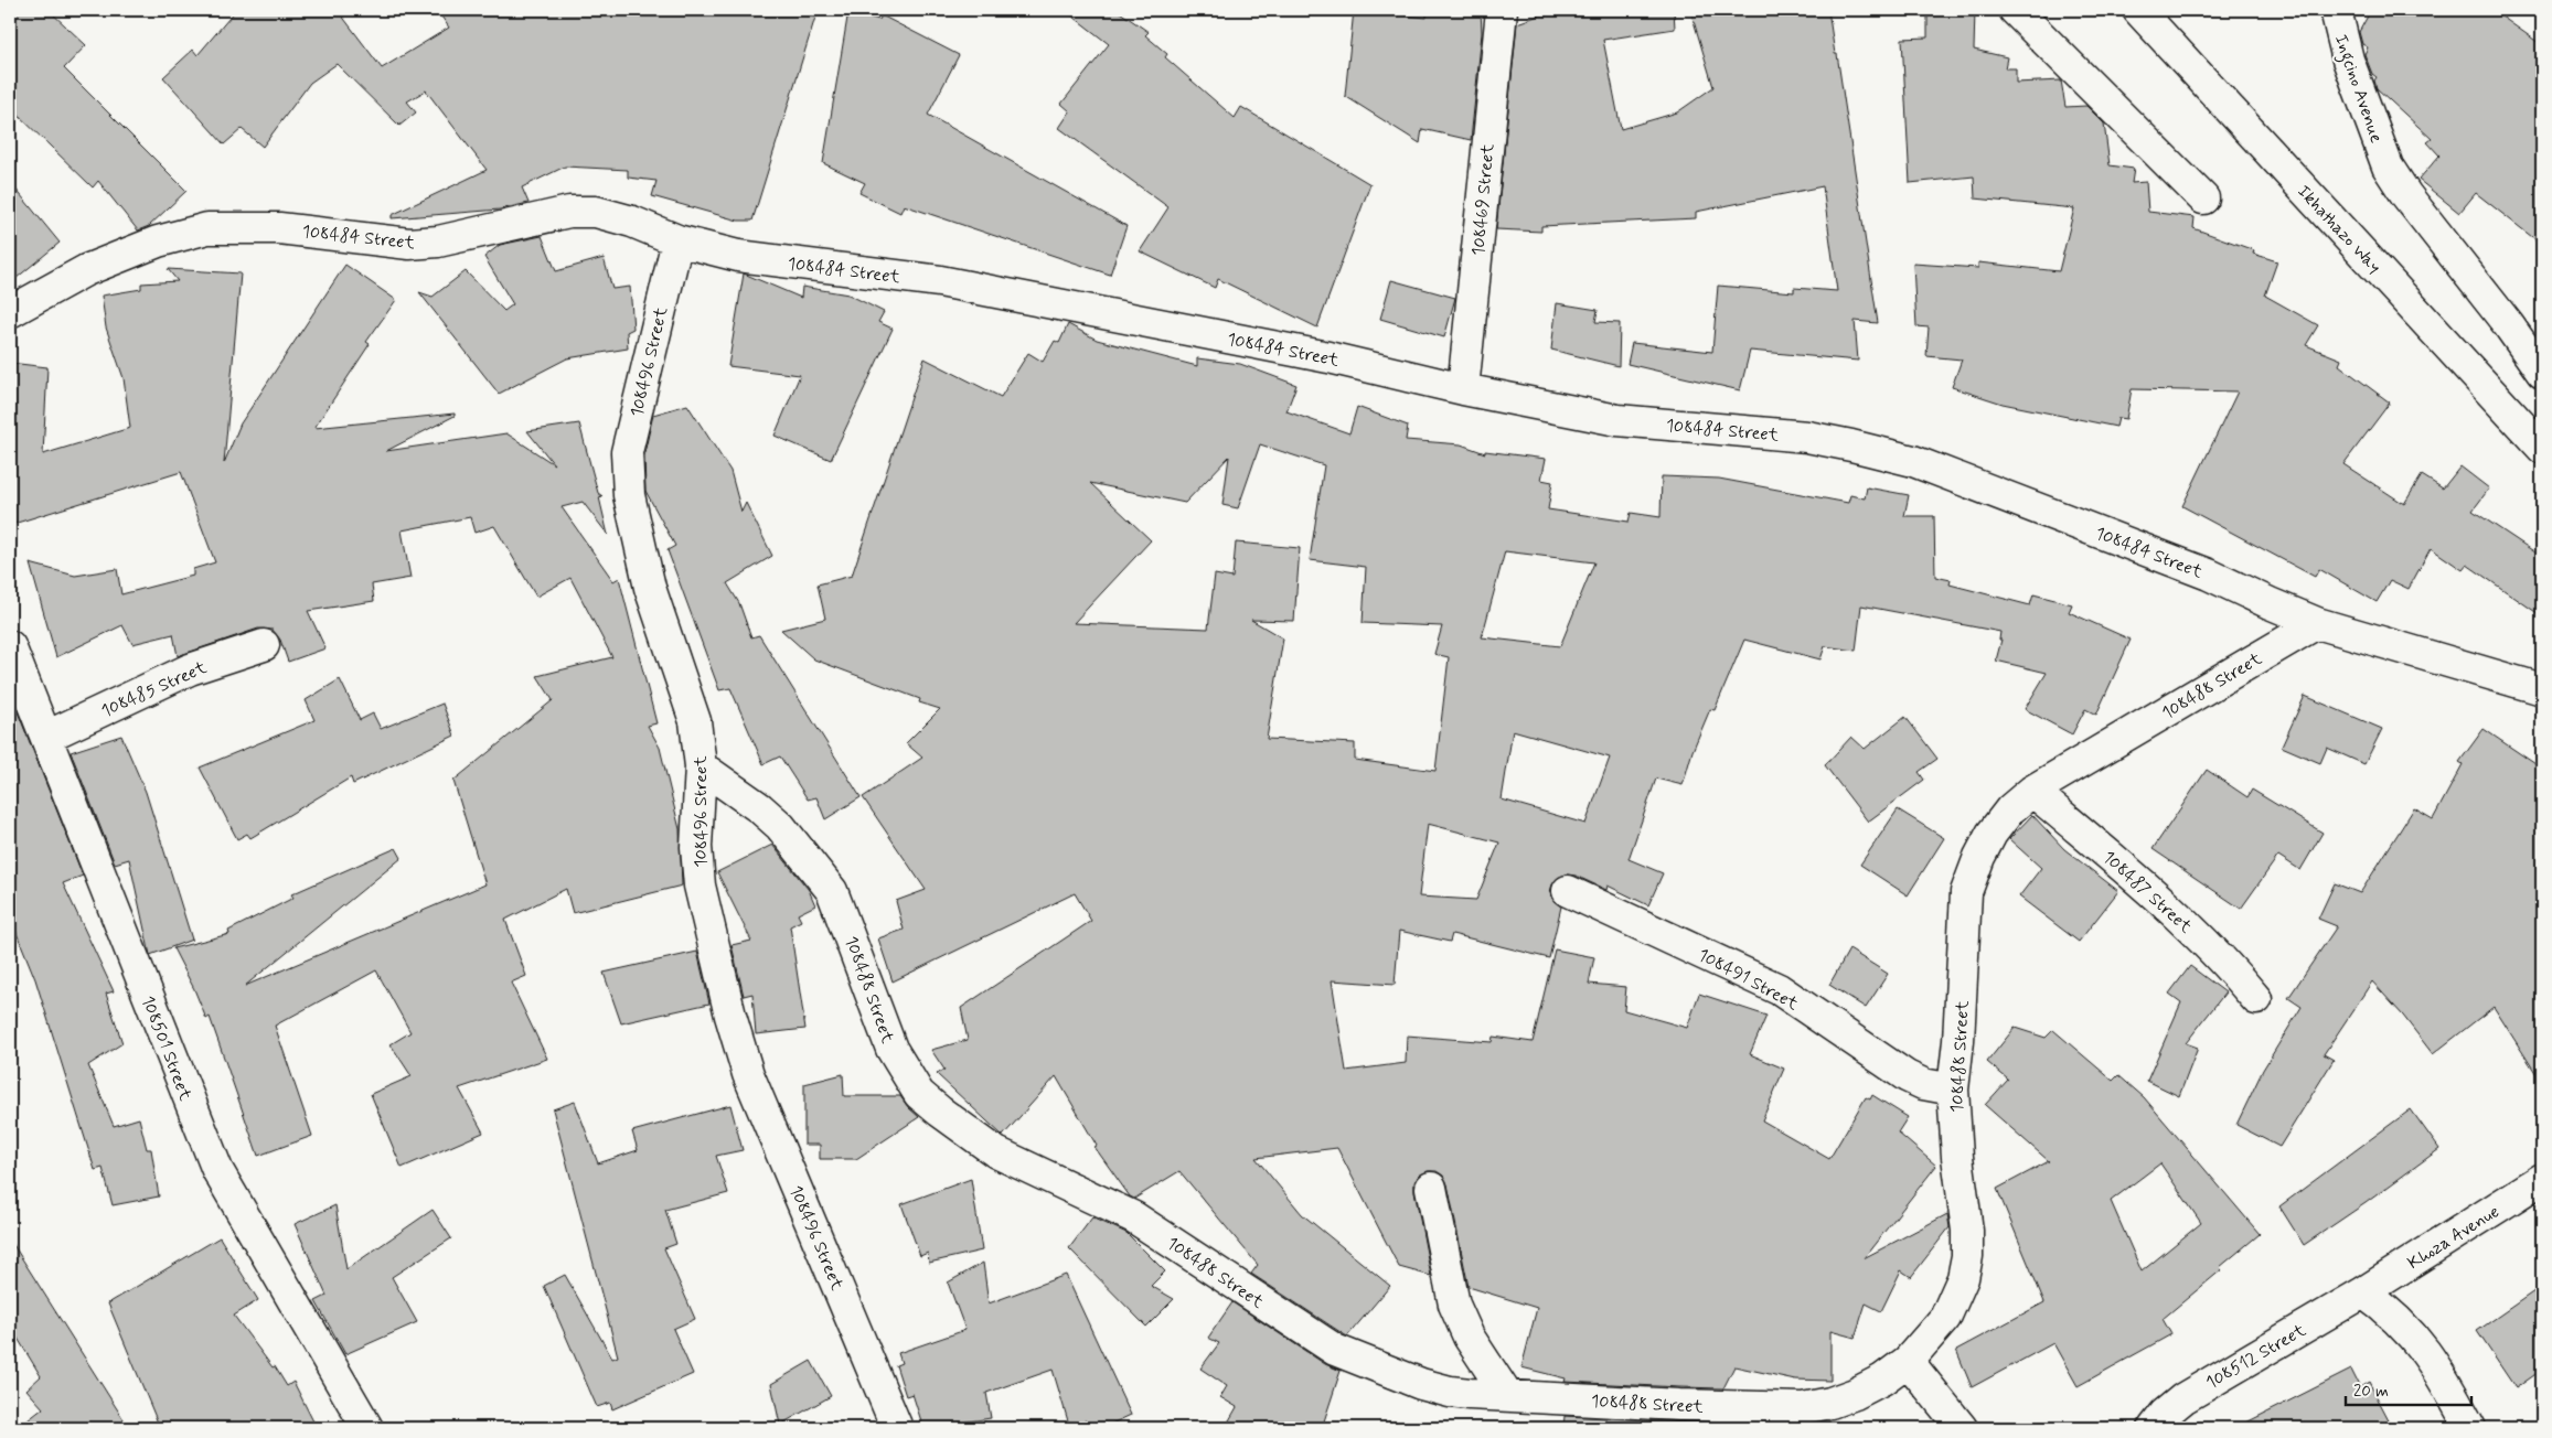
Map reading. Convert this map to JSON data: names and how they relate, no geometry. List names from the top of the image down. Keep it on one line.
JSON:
{"streets":{"street":["Ingcino Avenue","108469 Street","Ikhathazo Way","108484 Street","108496 Street","108488 Street","108485 Street","108487 Street","108491 Street","108501 Street","Khoza Avenue","108512 Street"]},"crossings":[["108469 Street","108484 Street"],["108484 Street","108496 Street"],["108484 Street","108488 Street"],["108496 Street","108488 Street"],["108488 Street","108487 Street"],["108488 Street","108491 Street"],["108485 Street","108501 Street"],["Khoza Avenue","108512 Street"]],"scale_bar":"20 m"}
